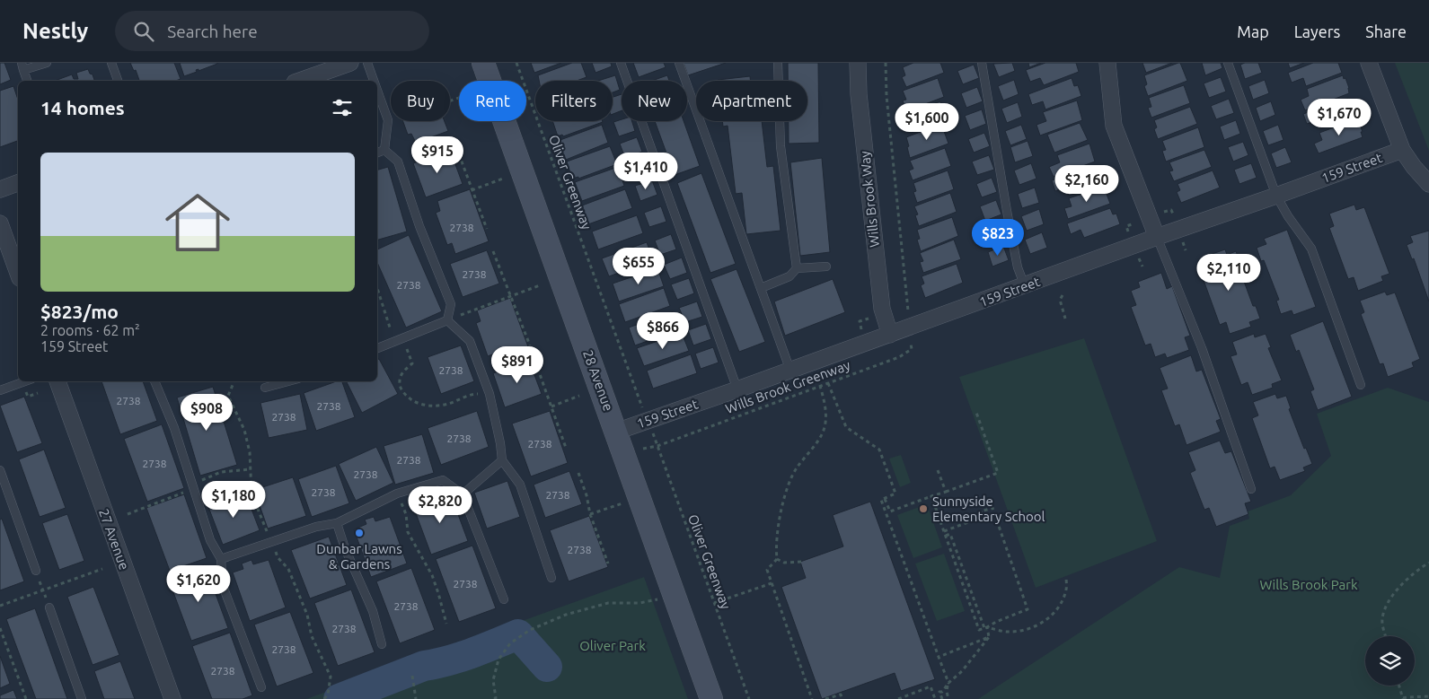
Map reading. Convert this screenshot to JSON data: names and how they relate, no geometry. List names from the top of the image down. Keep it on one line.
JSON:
{"streets":{"street":["159 Street","Wills Brook Way","28 Avenue","27 Avenue"],"path":["Oliver Greenway","Wills Brook Greenway"]},"crossings":[["159 Street","Wills Brook Way"],["159 Street","28 Avenue"],["Oliver Greenway","Wills Brook Greenway"]],"parks":["Wills Brook Park","Oliver Park"],"places":["Sunnyside Elementary School","Dunbar Lawns & Gardens"],"house_numbers":["2738","2738","2738","2738","2738","2738","2738","2738","2738","2738","2738","2738","2738","2738","2738","2738","2738","2738","2738","2738"],"page":{"header":"Nestly","search":"Search here","nav":["Map","Layers","Share"],"chip":["Buy","Rent","Filters","New","Apartment"],"heading":"14 homes","price":["$1,670","$1,600","$915","$1,410","$2,160","$823","$655","$2,110","$866","$891","$908","$1,180","$2,820","$1,620"],"list":[{"name":"$823/mo","note":"2 rooms · 62 m² · 159 Street"}]}}
